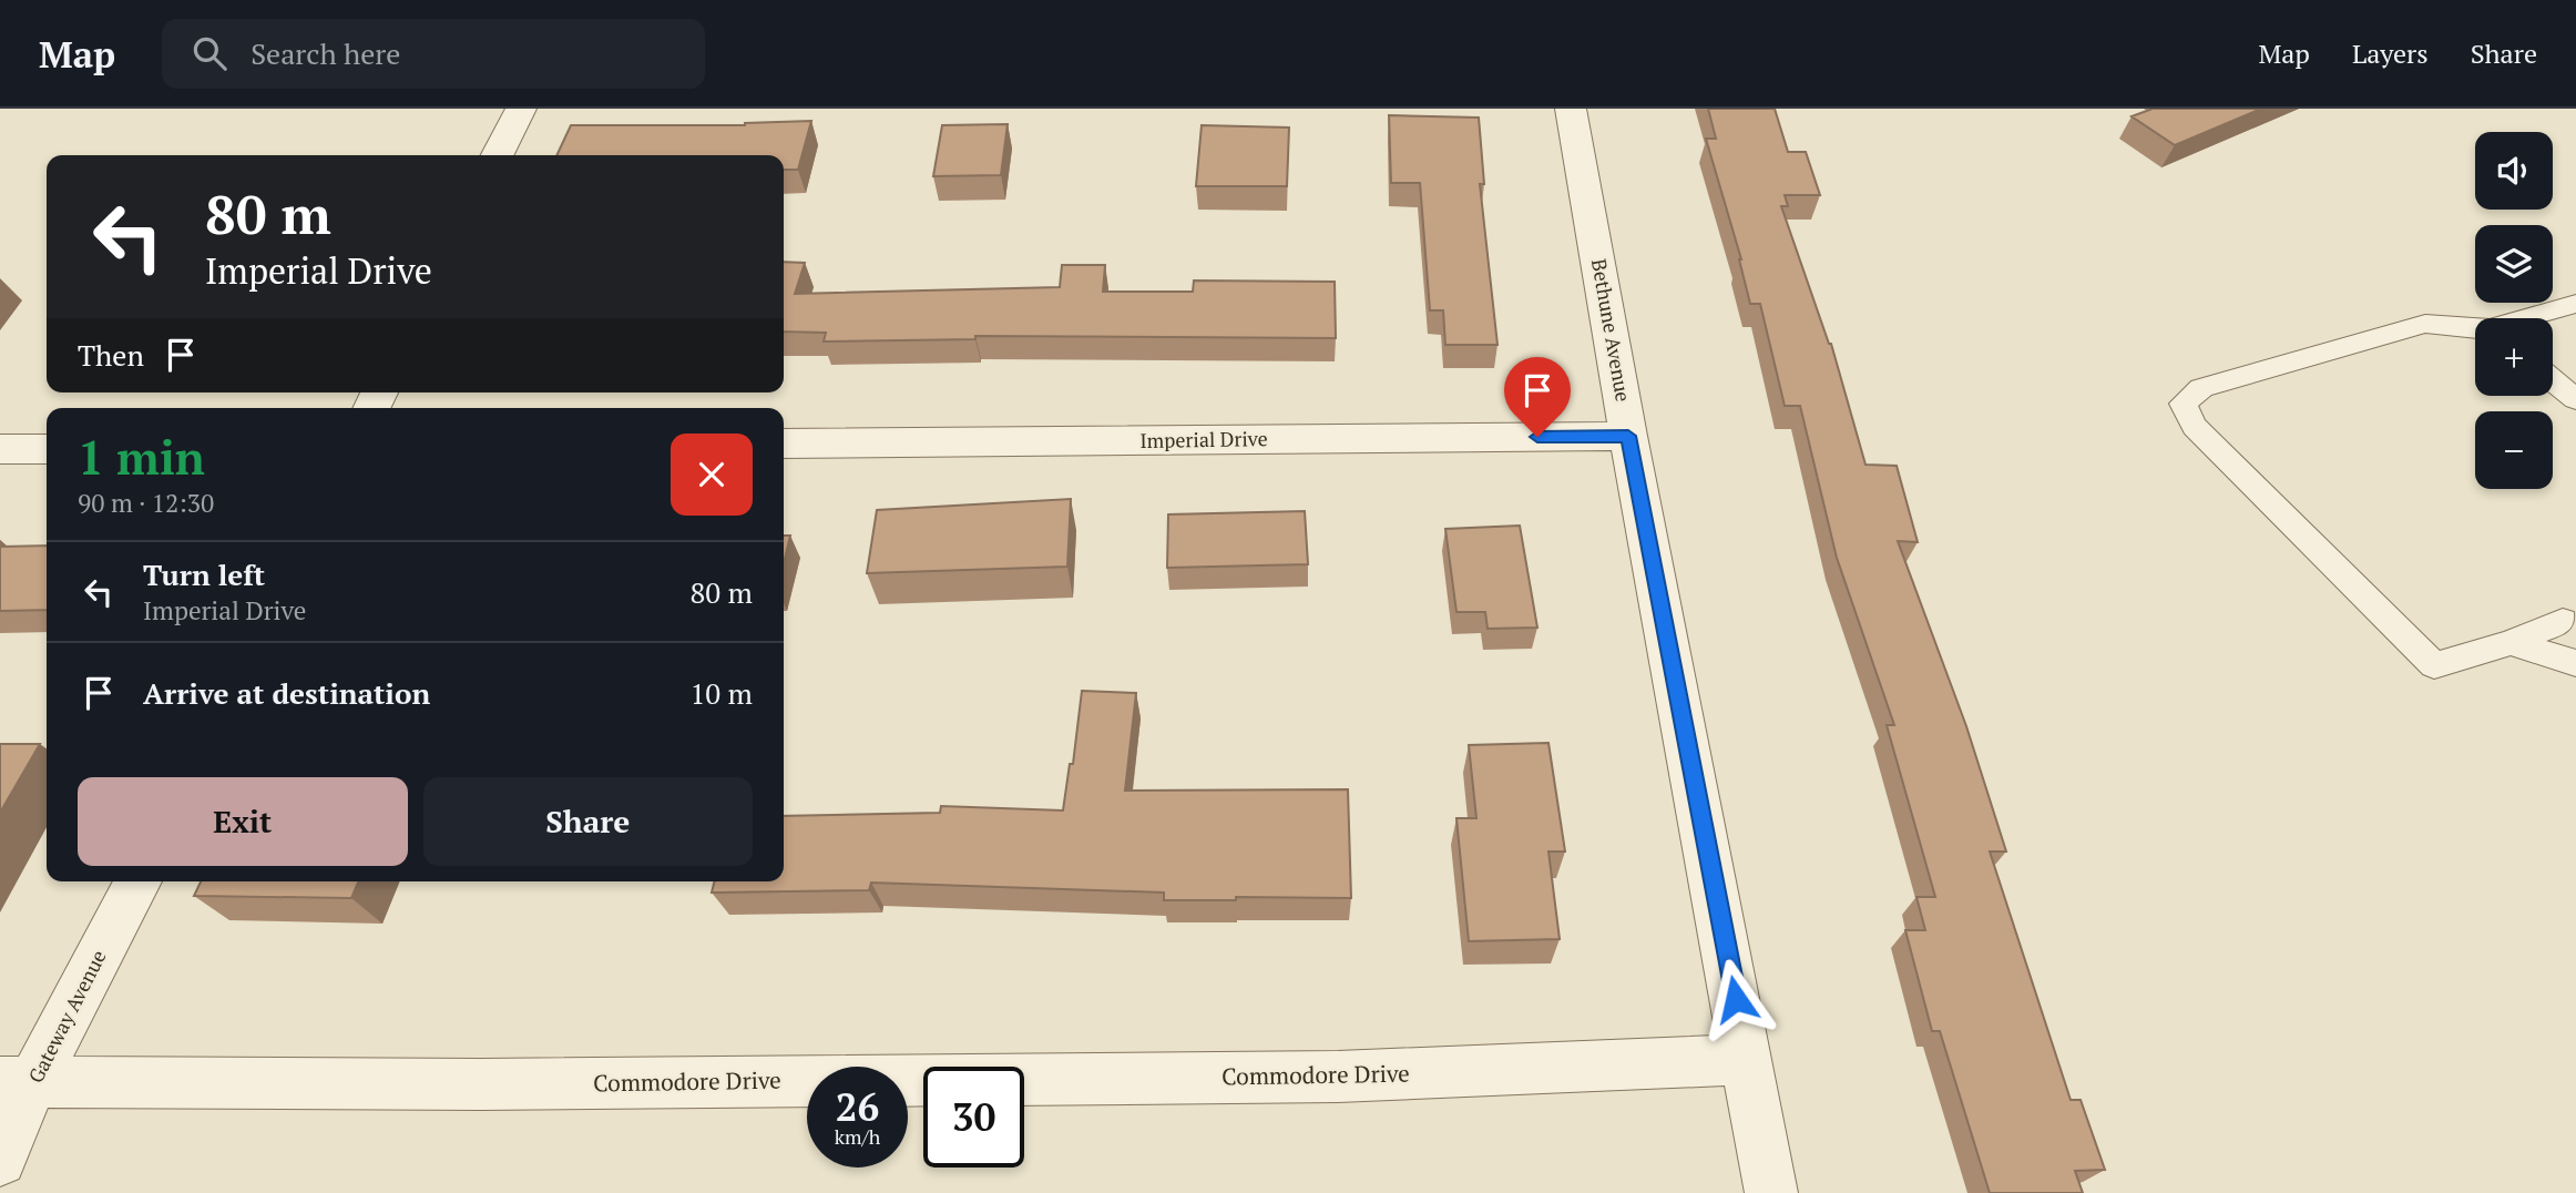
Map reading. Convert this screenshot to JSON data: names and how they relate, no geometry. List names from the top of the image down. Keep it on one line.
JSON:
{"streets":{"street":["Bethune Avenue","Imperial Drive","Gateway Avenue","Commodore Drive"]},"crossings":[["Bethune Avenue","Imperial Drive"],["Bethune Avenue","Commodore Drive"],["Gateway Avenue","Commodore Drive"]],"page":{"header":"Map","search":"Search here","nav":["Map","Layers","Share"],"map_buttons":["+","−"],"turn":["80 m","Imperial Drive"],"then":"Then","heading":["1 min","90 m · 12:30"],"list":[{"name":"Turn left","note":"Imperial Drive","value":"80 m"},{"name":"Arrive at destination","value":"10 m"}],"buttons":["Exit","Share"],"speed":"26 km/h","limit":"30"}}
